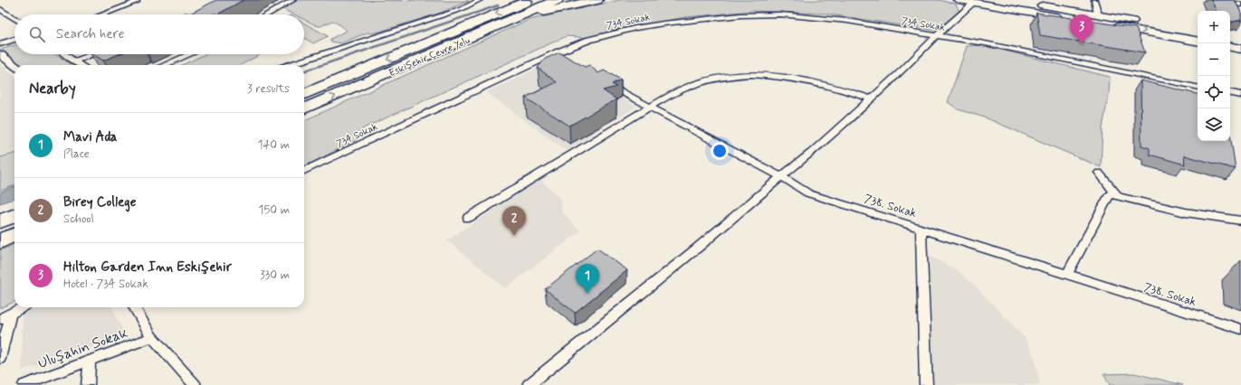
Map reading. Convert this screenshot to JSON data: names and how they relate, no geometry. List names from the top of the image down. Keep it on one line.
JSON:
{"streets":{"highway":["Eskişehir Çevre Yolu"],"street":["734 Sokak","738. Sokak","Uluşahin Sokak"]},"page":{"map_buttons":["+","−"],"pins":["3","2","1"],"search":"Search here","heading":["Nearby","3 results"],"list":[{"mark":"1","name":"Mavi Ada","note":"Place","value":"140 m"},{"mark":"2","name":"Birey College","note":"School","value":"150 m"},{"mark":"3","name":"Hilton Garden Inn Eskişehir","note":"Hotel · 734 Sokak","value":"330 m"}]}}
